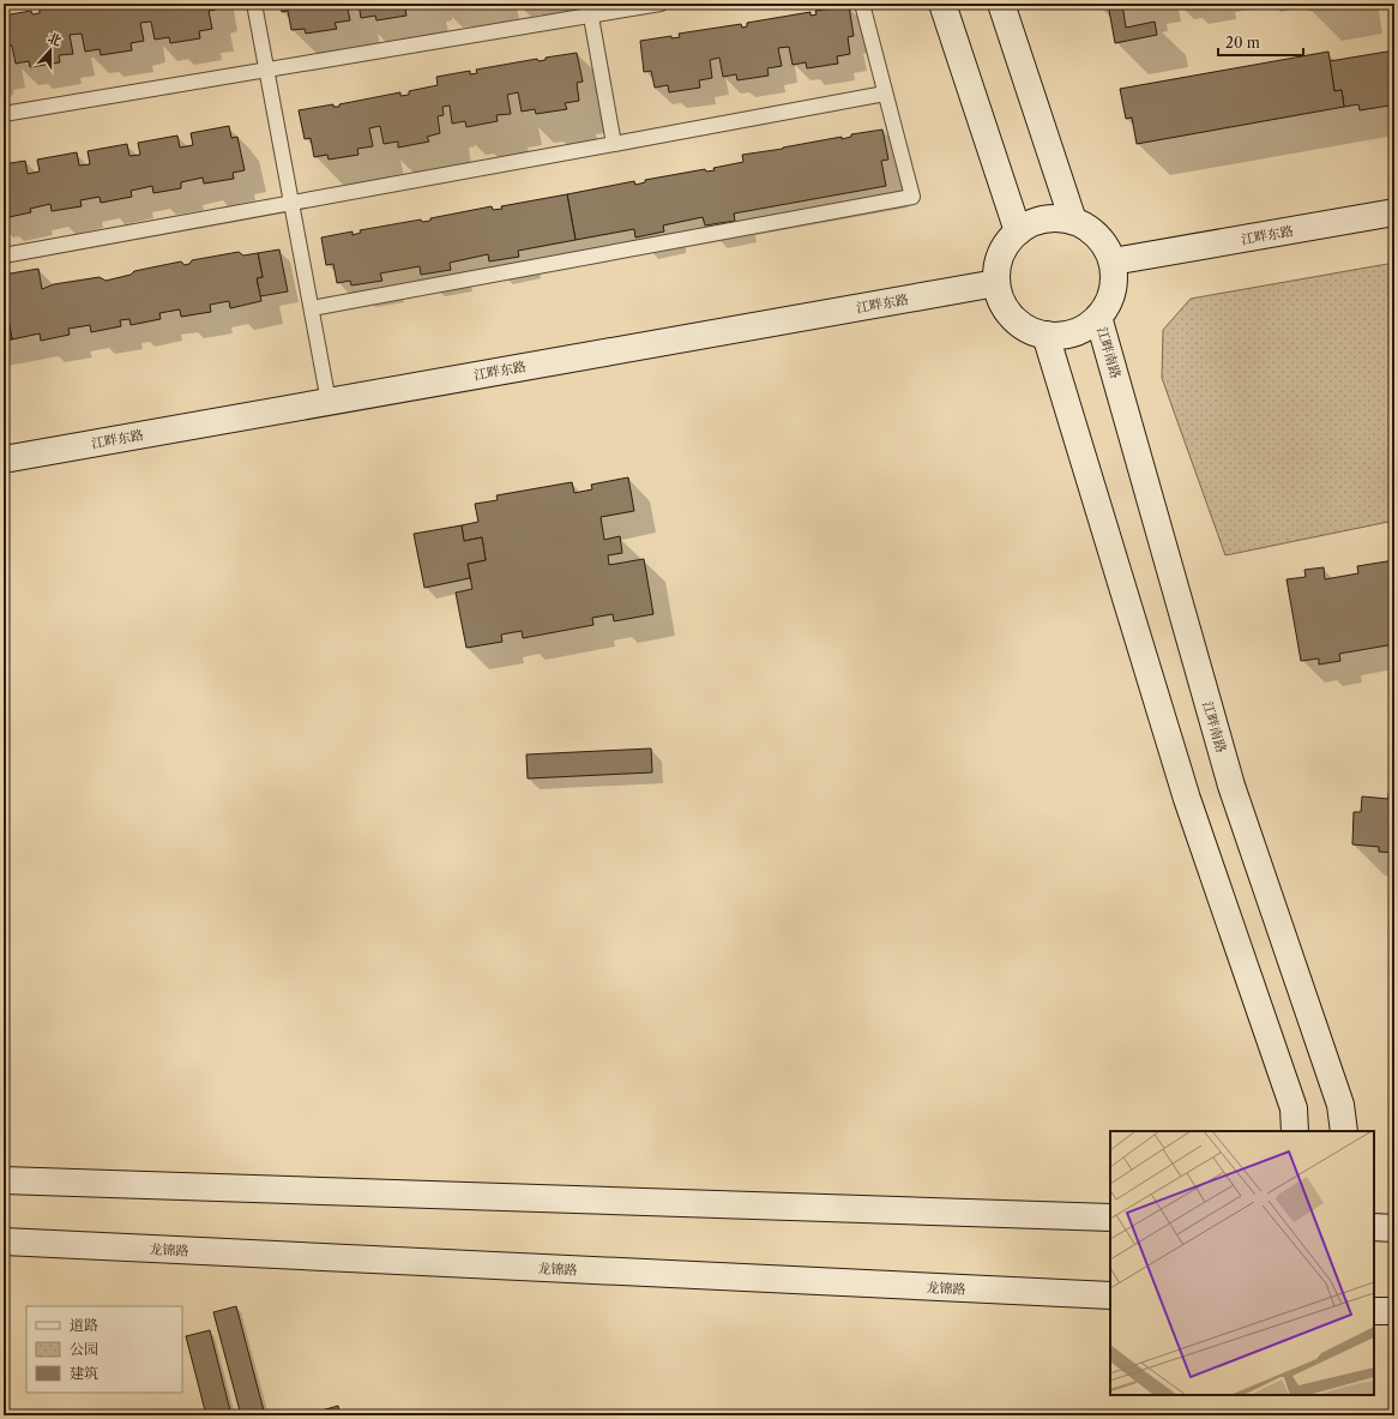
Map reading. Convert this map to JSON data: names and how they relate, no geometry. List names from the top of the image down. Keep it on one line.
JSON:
{"streets":{"street":["江畔东路","江畔南路","龙锦路"]},"crossings":[["江畔东路","江畔南路"]],"legend":["道路","公园","建筑"],"scale_bar":"20 m","north":"top"}
